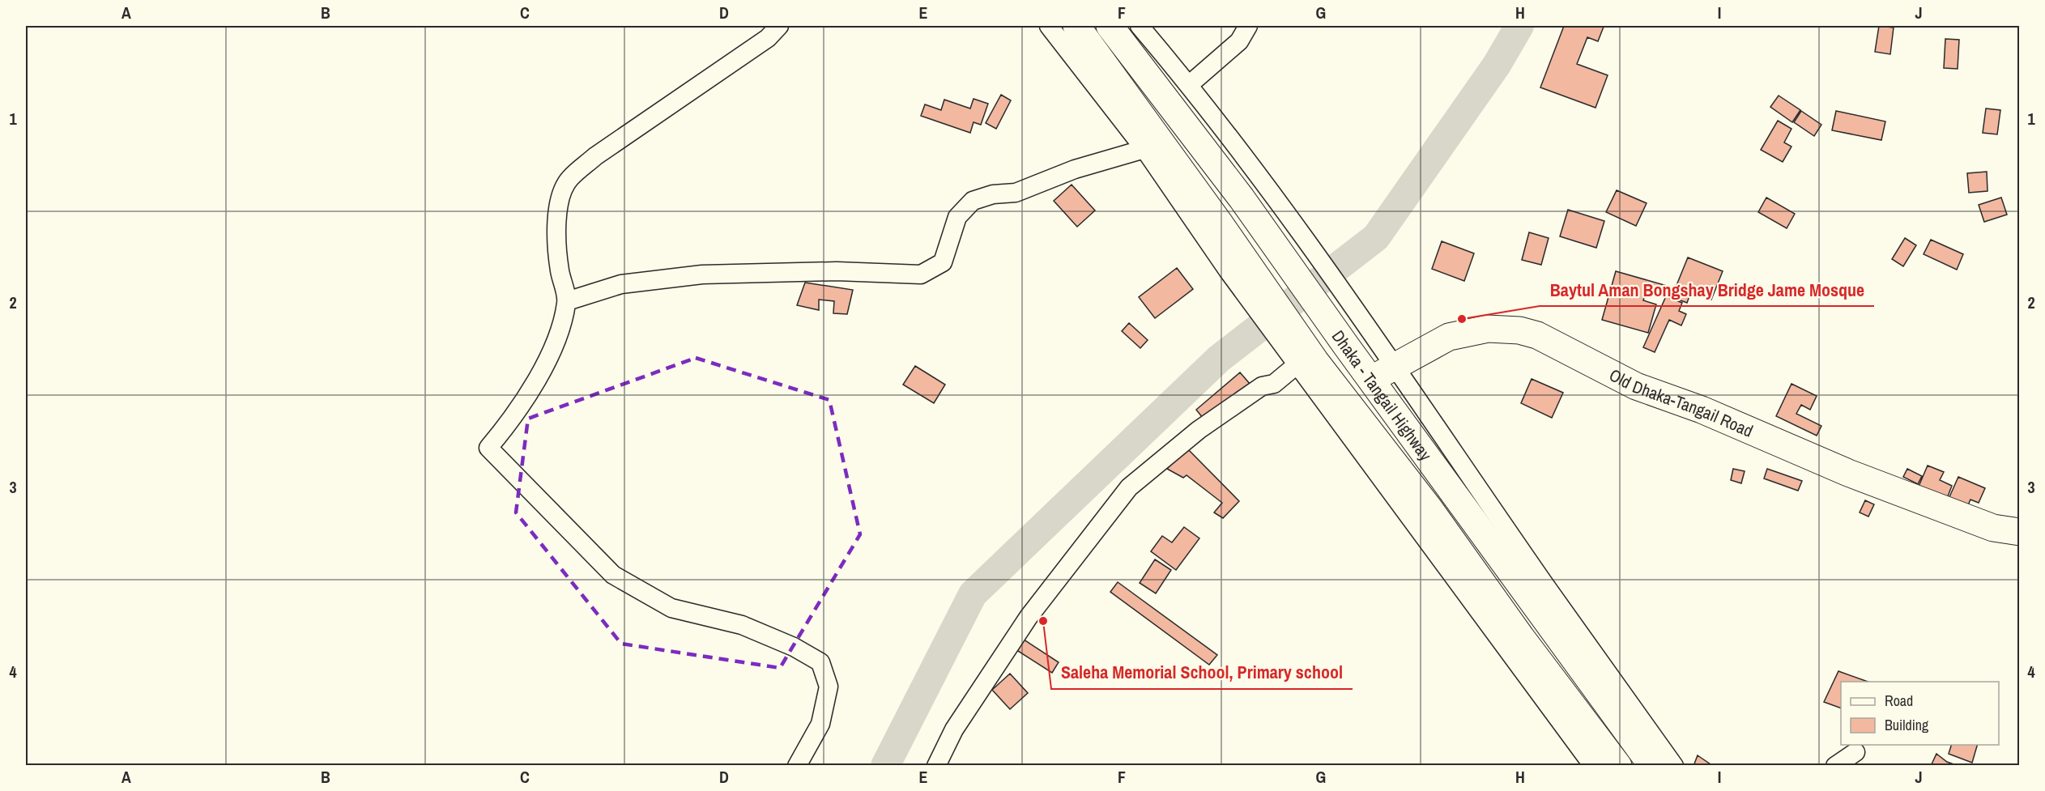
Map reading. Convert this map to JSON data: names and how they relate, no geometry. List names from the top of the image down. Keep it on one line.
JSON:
{"streets":{"highway":["Dhaka - Tangail Highway","Old Dhaka-Tangail Road"]},"crossings":[["Dhaka - Tangail Highway","Old Dhaka-Tangail Road"]],"places":["Baytul Aman Bongshay Bridge Jame Mosque","Saleha Memorial School, Primary school"],"legend":["Road","Building"],"grid":{"columns":["A","B","C","D","E","F","G","H","I","J"],"rows":["1","2","3","4"]}}
